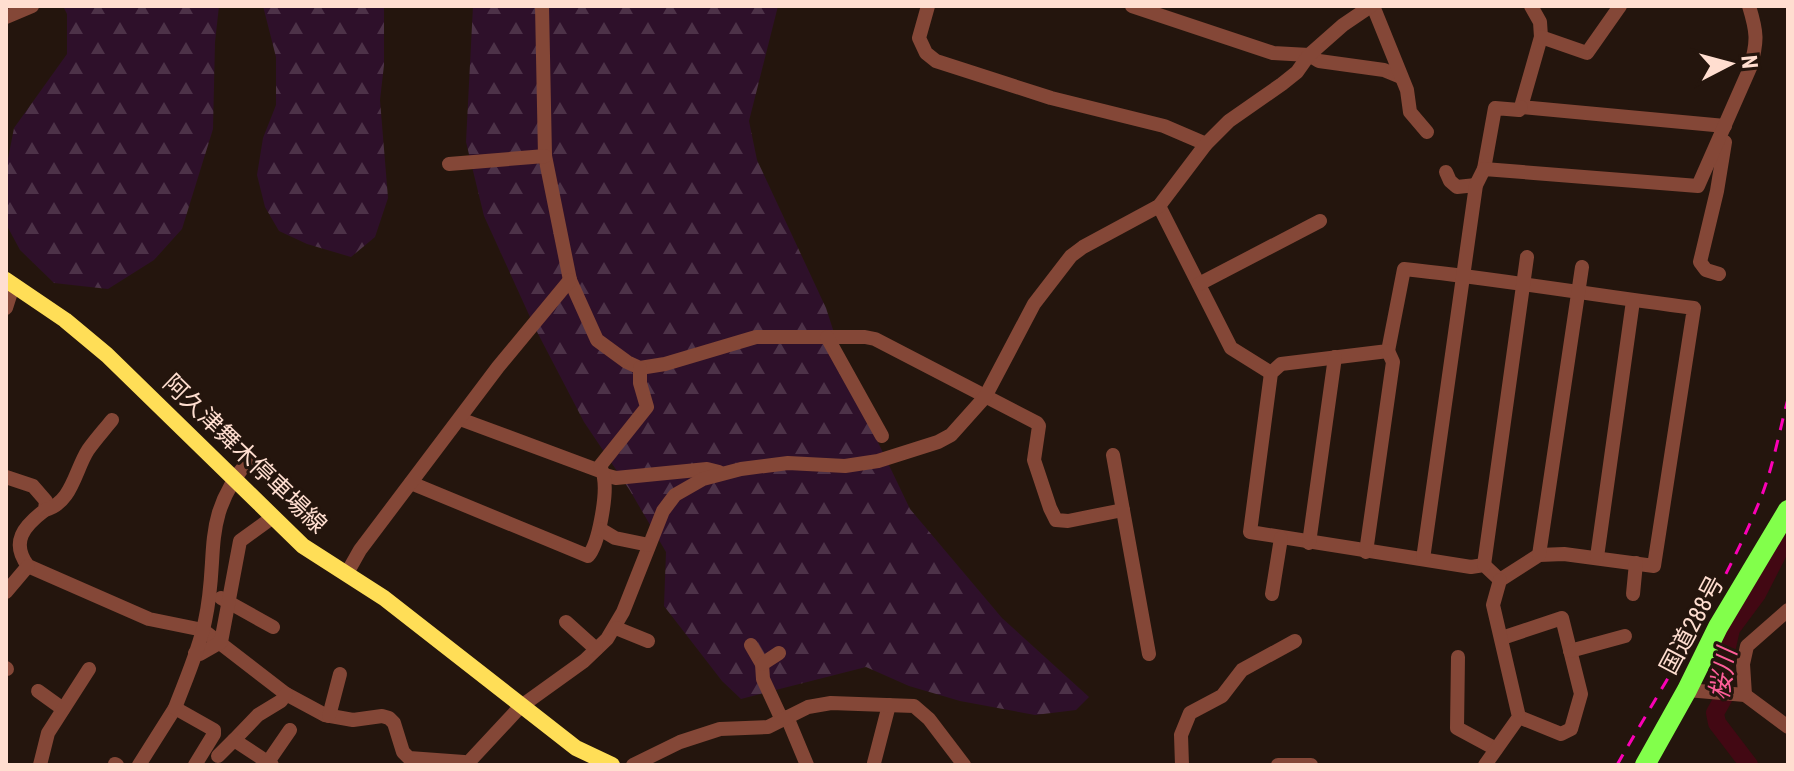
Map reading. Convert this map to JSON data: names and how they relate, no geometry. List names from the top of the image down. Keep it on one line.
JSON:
{"streets":{"highway":["国道288号"],"main road":["阿久津舞木停車場線"]},"water":["桜川"],"north":"right"}
